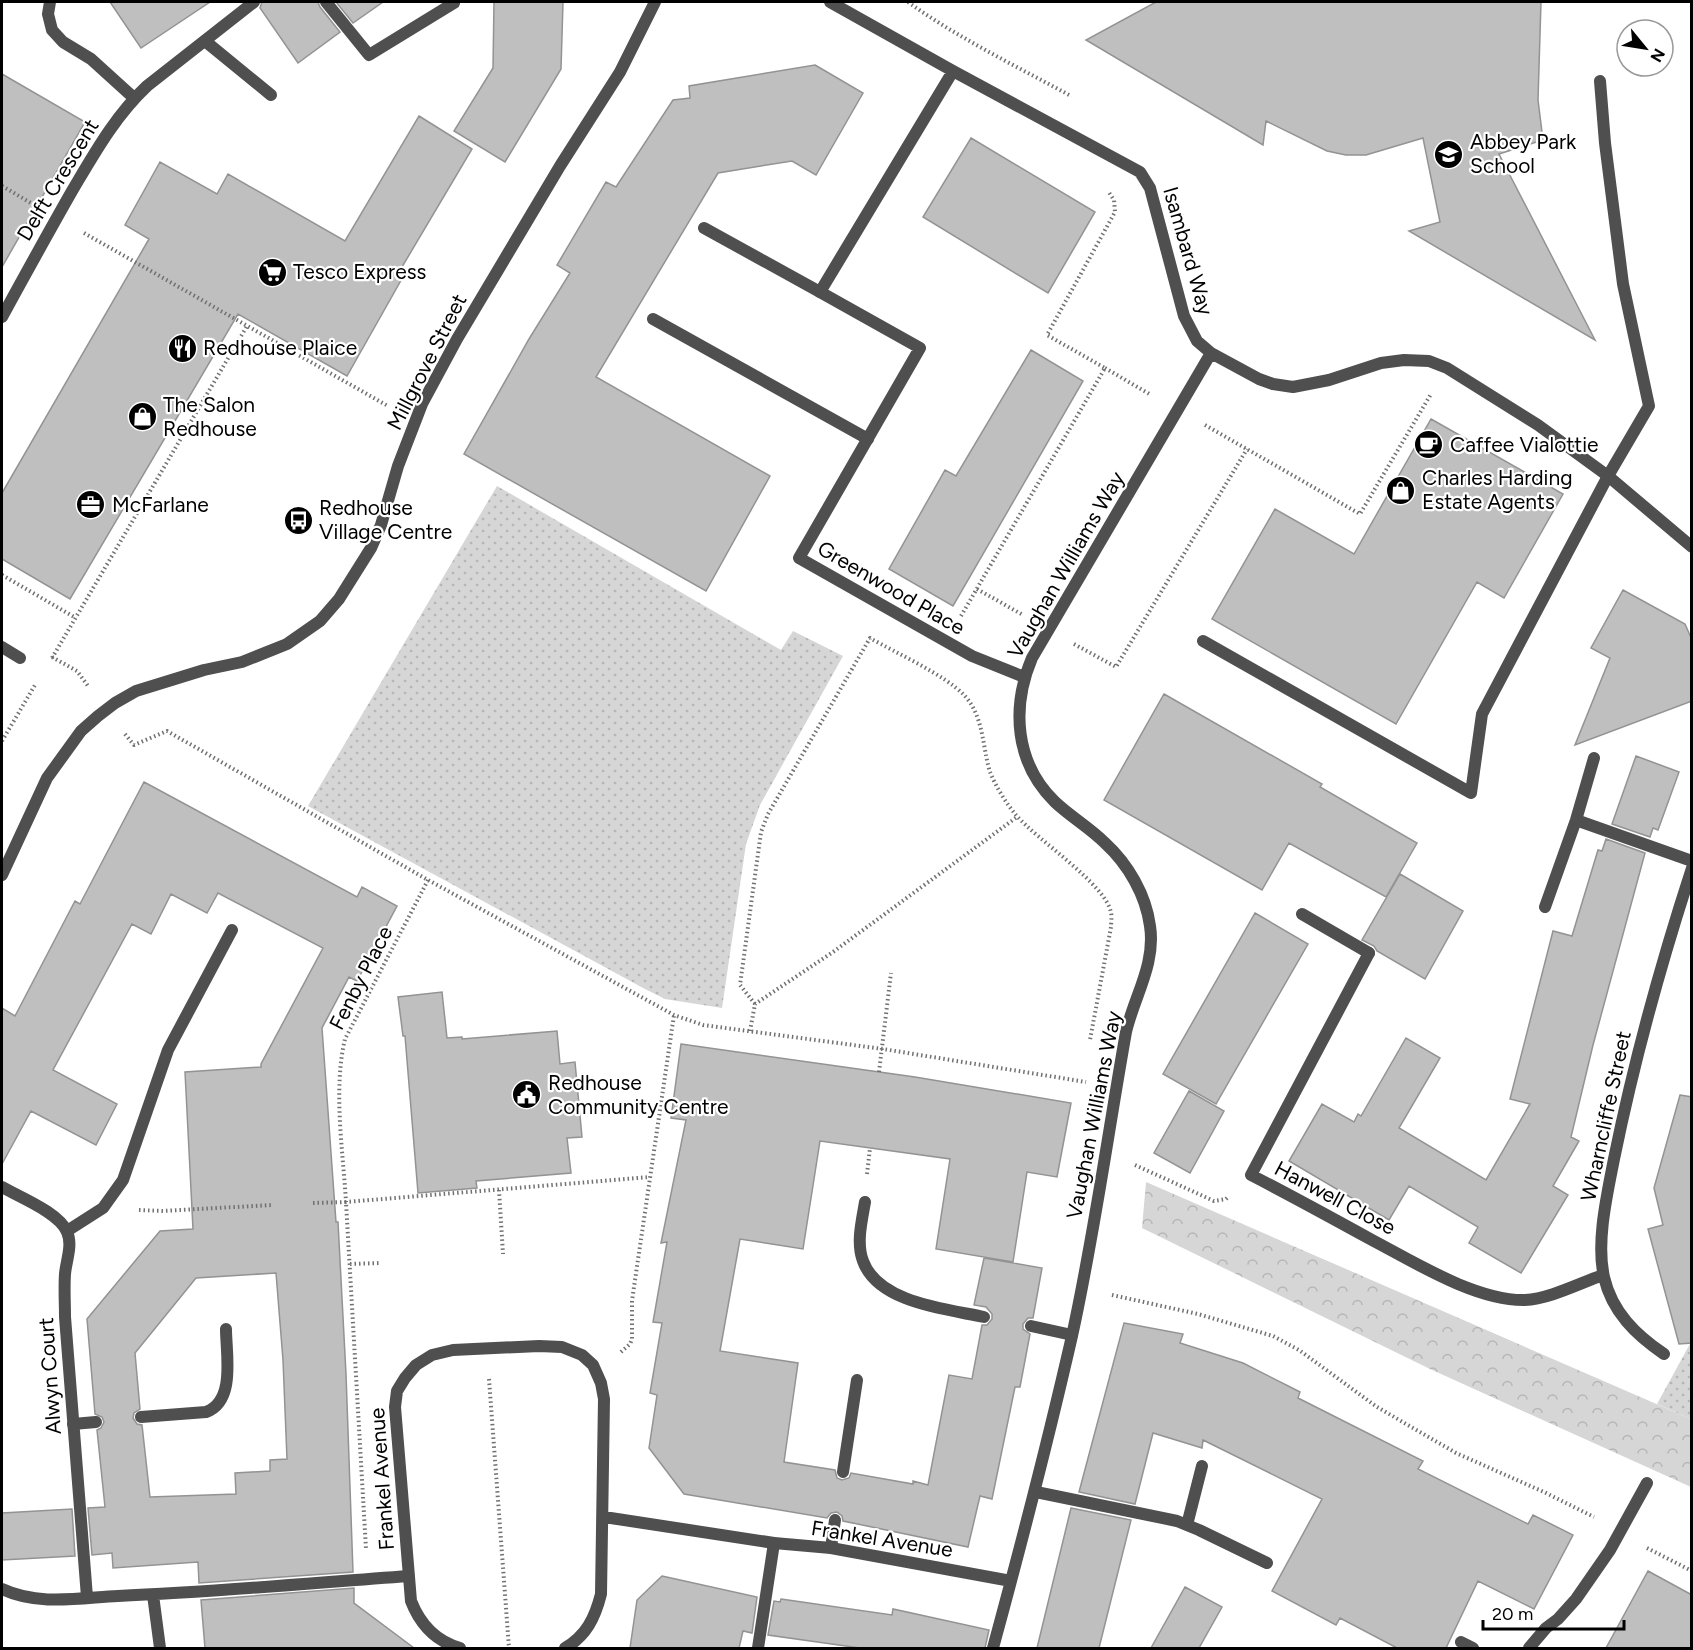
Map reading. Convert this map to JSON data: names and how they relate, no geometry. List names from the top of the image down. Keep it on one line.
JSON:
{"streets":{"street":["Delft Crescent","Isambard Way","Millgrove Street","Vaughan Williams Way","Greenwood Place","Wharncliffe Street","Hanwell Close","Alwyn Court","Frankel Avenue"],"path":["Fenby Place"]},"crossings":[["Isambard Way","Vaughan Williams Way"],["Vaughan Williams Way","Greenwood Place"],["Vaughan Williams Way","Frankel Avenue"],["Fenby Place","Frankel Avenue"],["Wharncliffe Street","Hanwell Close"],["Alwyn Court","Frankel Avenue"]],"places":{"school or university":["Abbey Park School"],"supermarket":["Tesco Express"],"restaurant":["Redhouse Plaice"],"shop":["The Salon Redhouse","Charles Harding Estate Agents"],"cafe":["Caffee Vialottie"],"office":["McFarlane"],"bus stop":["Redhouse Village Centre"],"public building":["Redhouse Community Centre"]},"scale_bar":"20 m","north":"bottom right"}
